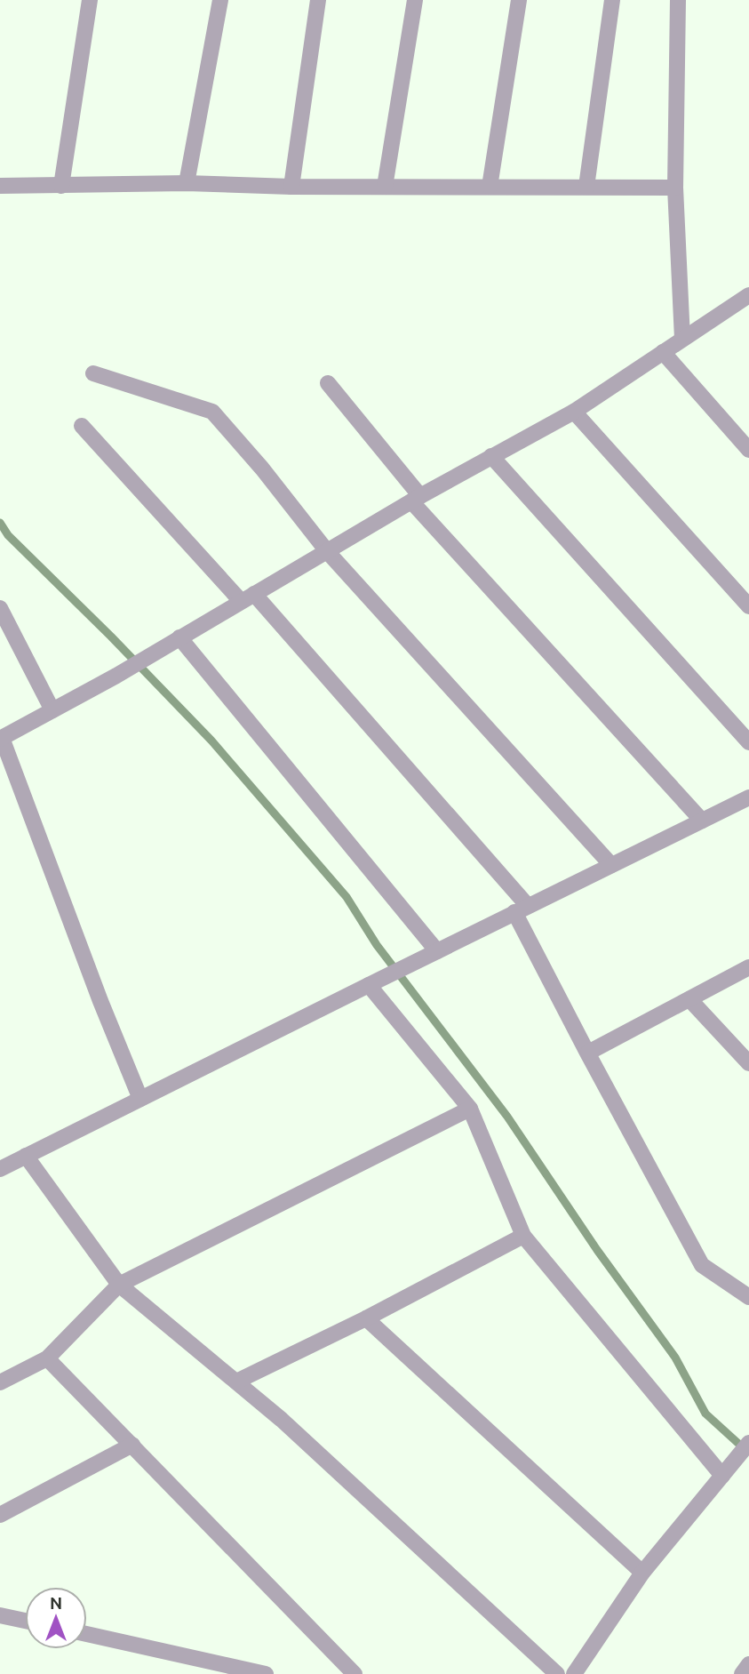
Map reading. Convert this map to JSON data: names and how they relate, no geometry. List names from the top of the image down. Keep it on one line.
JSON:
{"north":"top"}
